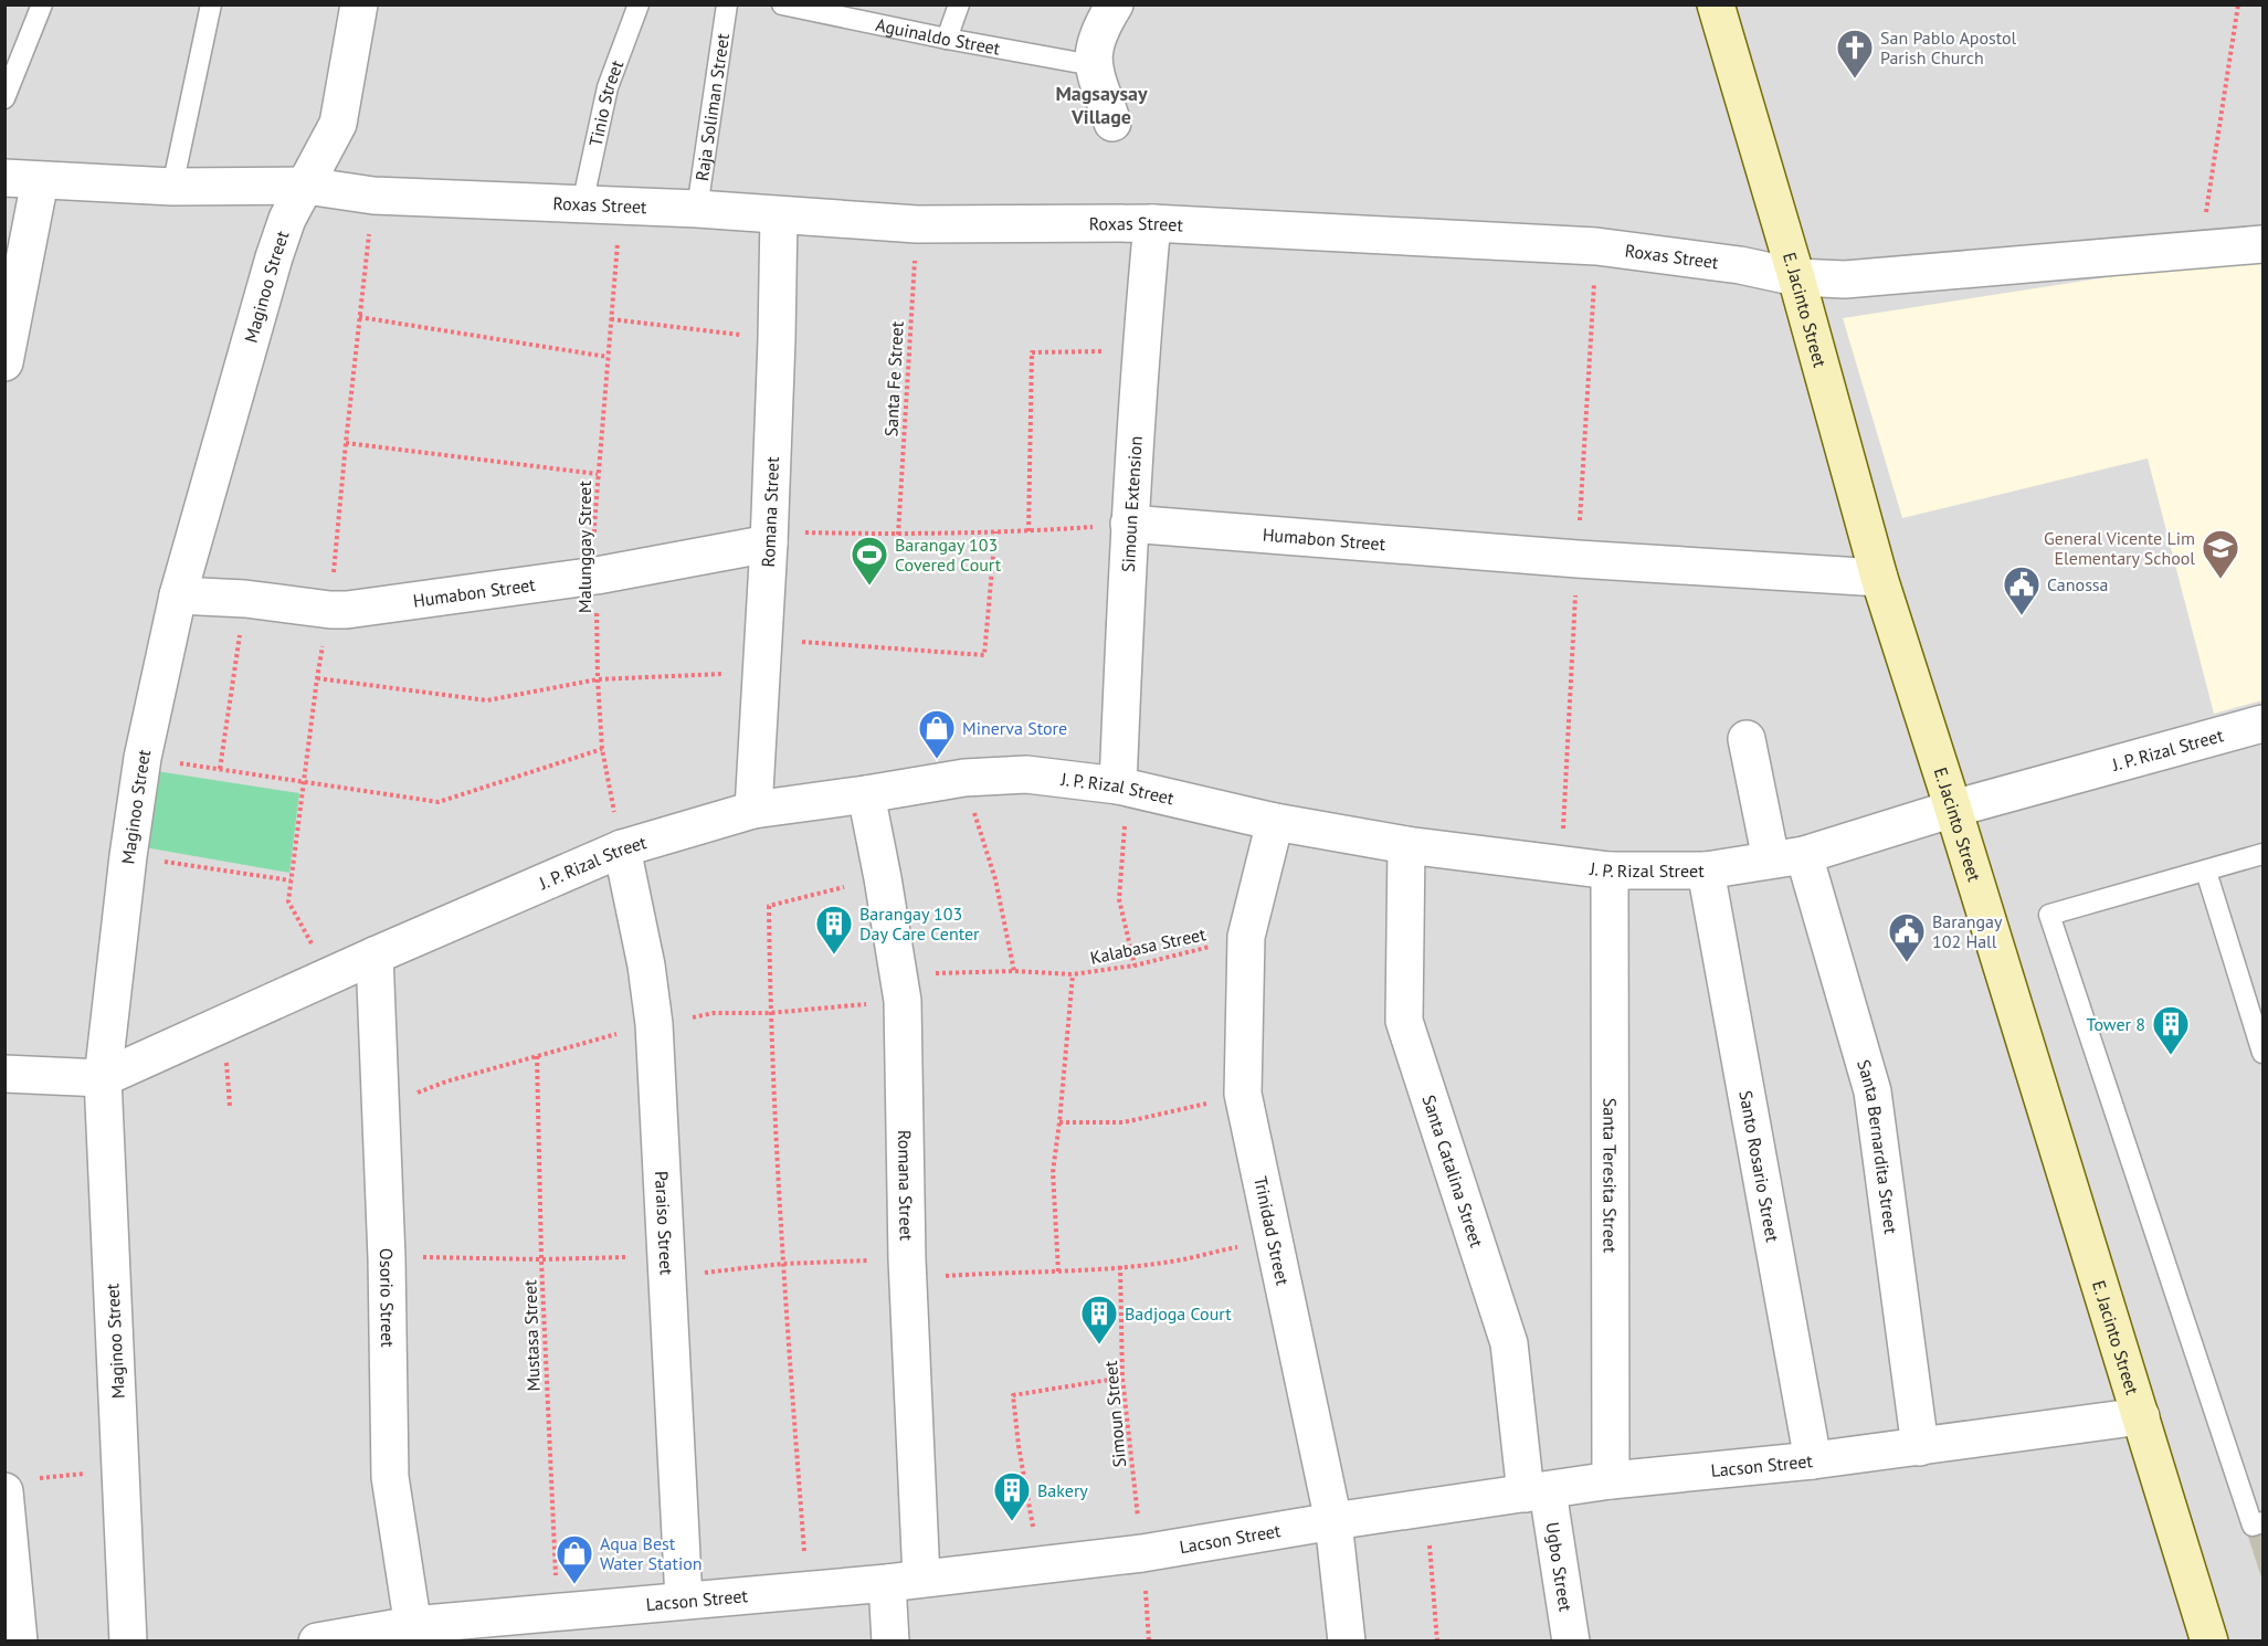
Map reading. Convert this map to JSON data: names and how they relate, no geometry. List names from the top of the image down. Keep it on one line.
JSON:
{"streets":{"street":["Roxas Street","Maginoo Street","E. Jacinto Street","Simoun Extension","Romana Street","Humabon Street","J. P. Rizal Street","Santa Bernardita Street","Santo Rosario Street","Santa Catalina Street","Santa Teresita Street","Paraiso Street","Trinidad Street","Osorio Street","Lacson Street","Ugbo Street"],"lane":["Aguinaldo Street","Tinio Street","Raja Soliman Street"],"path":["Santa Fe Street","Malunggay Street","Kalabasa Street","Mustasa Street","Simoun Street"]},"crossings":[["Tinio Street","Roxas Street"],["Raja Soliman Street","Roxas Street"],["Roxas Street","Maginoo Street"],["Roxas Street","E. Jacinto Street"],["Roxas Street","Santa Fe Street"],["Roxas Street","Simoun Extension"],["Roxas Street","Romana Street"],["Roxas Street","Malunggay Street"],["Maginoo Street","Humabon Street"],["Maginoo Street","J. P. Rizal Street"],["E. Jacinto Street","Humabon Street"],["E. Jacinto Street","J. P. Rizal Street"],["E. Jacinto Street","Lacson Street"],["Simoun Extension","Humabon Street"],["Simoun Extension","J. P. Rizal Street"],["Romana Street","Humabon Street"],["Romana Street","J. P. Rizal Street"],["Romana Street","Kalabasa Street"],["Romana Street","Lacson Street"],["Humabon Street","Malunggay Street"],["Malunggay Street","J. P. Rizal Street"],["Malunggay Street","Paraiso Street"],["J. P. Rizal Street","Santa Bernardita Street"],["J. P. Rizal Street","Santo Rosario Street"],["J. P. Rizal Street","Santa Catalina Street"],["J. P. Rizal Street","Santa Teresita Street"],["J. P. Rizal Street","Paraiso Street"],["J. P. Rizal Street","Trinidad Street"],["J. P. Rizal Street","Osorio Street"],["Kalabasa Street","Trinidad Street"],["Santa Bernardita Street","Lacson Street"],["Santo Rosario Street","Lacson Street"],["Santa Catalina Street","Lacson Street"],["Santa Catalina Street","Ugbo Street"],["Santa Teresita Street","Lacson Street"],["Paraiso Street","Lacson Street"],["Trinidad Street","Lacson Street"],["Osorio Street","Lacson Street"],["Mustasa Street","Lacson Street"],["Simoun Street","Lacson Street"],["Lacson Street","Ugbo Street"]],"districts":["Magsaysay Village"],"places":{"church":["San Pablo Apostol Parish Church"],"school or university":["General Vicente Lim Elementary School"],"sports":["Barangay 103 Covered Court"],"public building":["Canossa","Barangay 102 Hall"],"shop":["Minerva Store","Aqua Best Water Station"],"building":["Barangay 103 Day Care Center","Tower 8","Badjoga Court","Bakery"]}}
